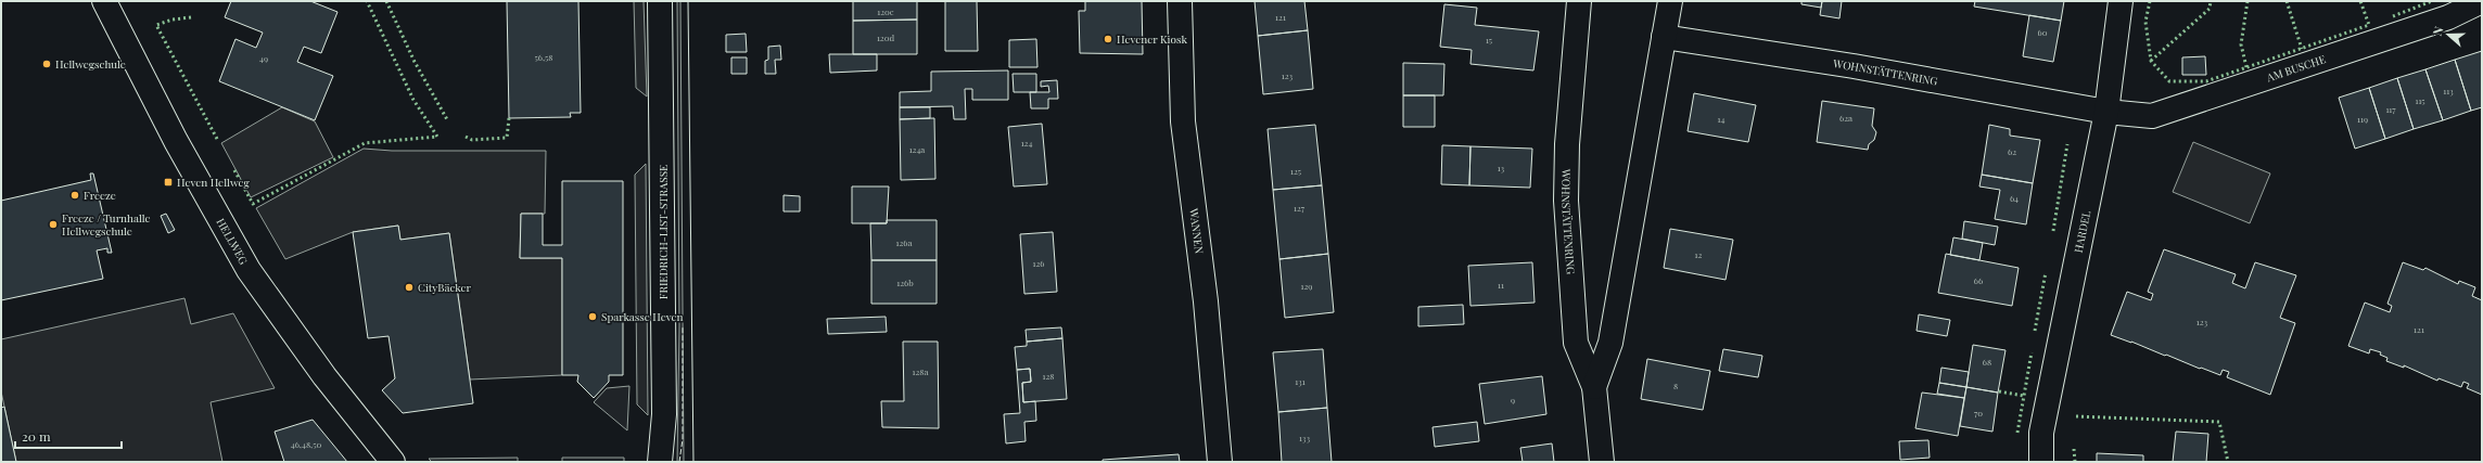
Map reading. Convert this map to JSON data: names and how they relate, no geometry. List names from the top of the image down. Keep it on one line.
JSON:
{"streets":{"street":["AM BUSCHE","WOHNSTÄTTENRING","FRIEDRICH-LIST-STRASSE","WANNEN","HARDEL","HELLWEG"]},"crossings":[["AM BUSCHE","WOHNSTÄTTENRING"],["AM BUSCHE","HARDEL"],["WOHNSTÄTTENRING","HARDEL"]],"places":{"other":["Hevener Kiosk","Hellwegschule","Freeze","Freeze / Turnhalle Hellwegschule","CityBäcker","Sparkasse Heven"],"transit":["Heven Hellweg"]},"house_numbers":["120c","121","60","120d","15","56,58","49","123","113","115","117","62a","14","119","124","124a","62","13","125","64","127","126a","12","126","66","126b","11","129","123","121","68","128a","128","131","8","9","70","133","46,48,50"],"scale_bar":"20 m","north":"left"}
